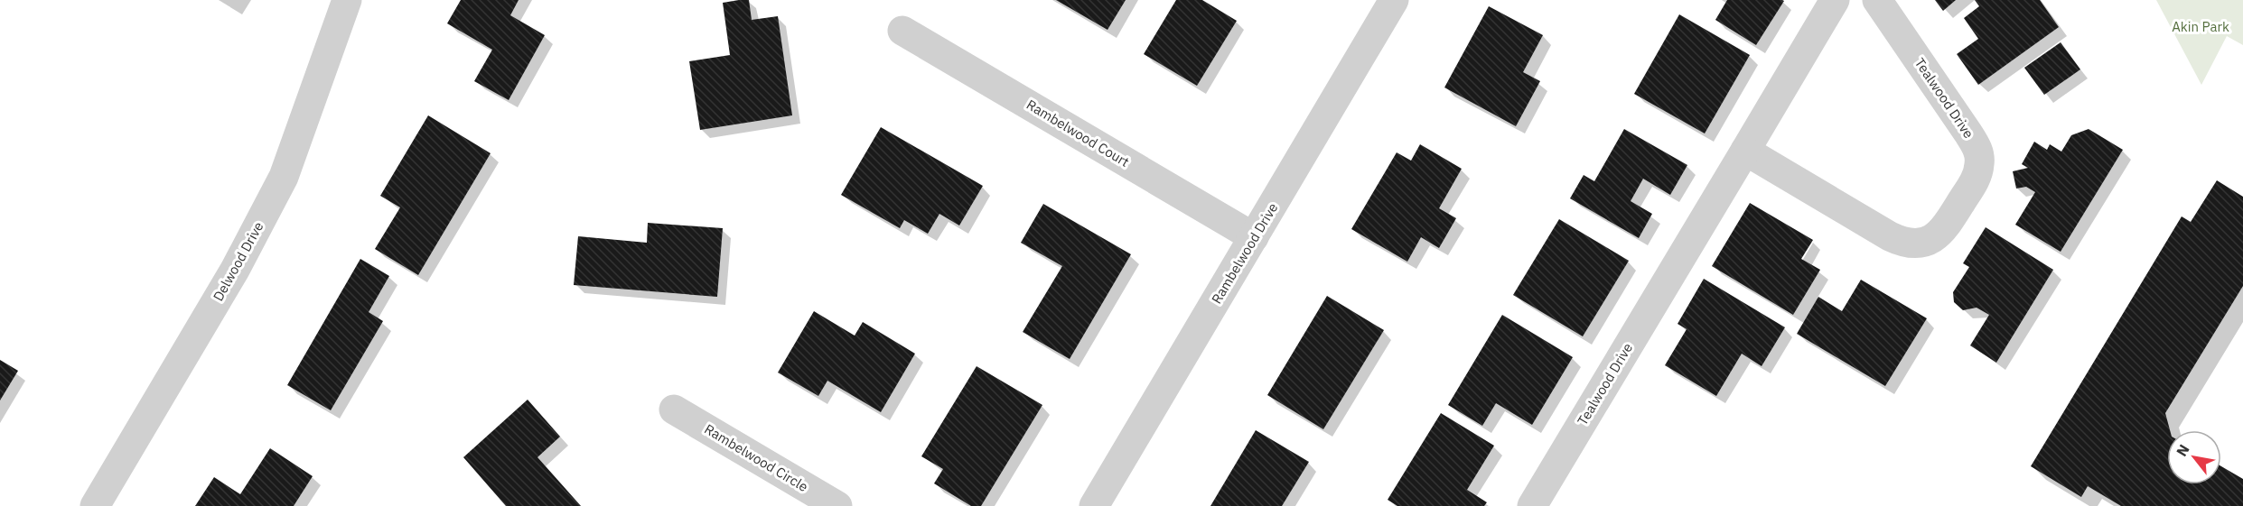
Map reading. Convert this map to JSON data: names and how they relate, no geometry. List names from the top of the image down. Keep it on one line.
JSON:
{"streets":{"street":["Tealwood Drive","Rambelwood Court","Rambelwood Drive","Delwood Drive","Rambelwood Circle"]},"crossings":[["Rambelwood Court","Rambelwood Drive"]],"parks":["Akin Park"],"north":"top left"}
